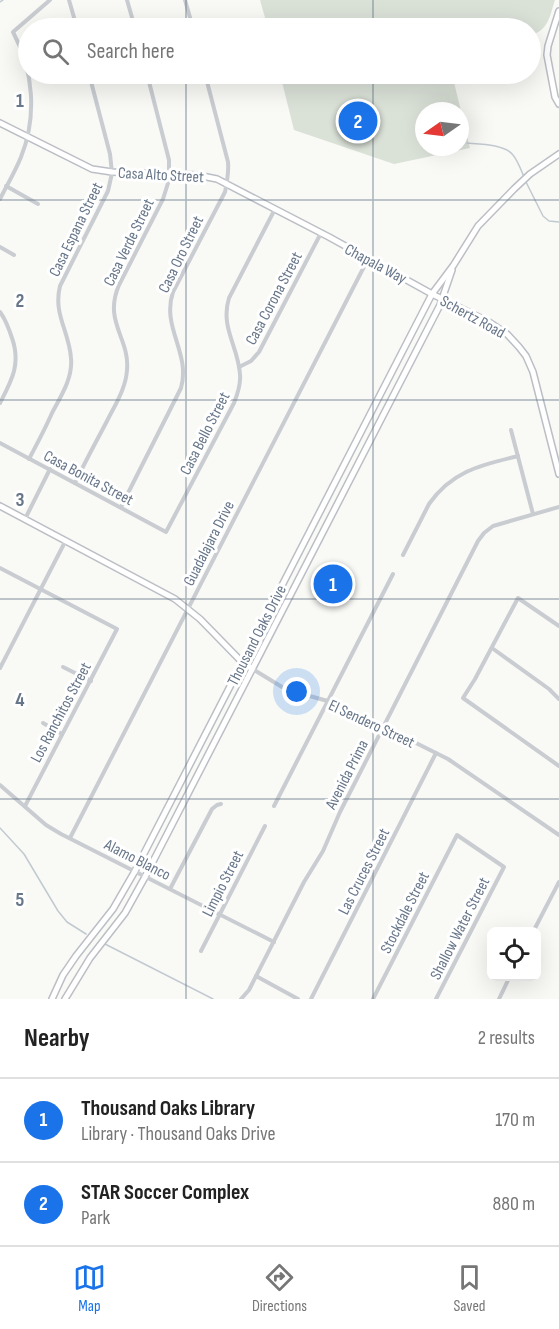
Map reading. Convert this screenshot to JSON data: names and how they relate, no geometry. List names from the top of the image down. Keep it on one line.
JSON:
{"streets":{"main road":["Casa Alto Street","Chapala Way","Schertz Road","Thousand Oaks Drive","El Sendero Street"],"street":["Casa Espana Street","Casa Verde Street","Casa Oro Street","Casa Corona Street","Casa Bello Street","Casa Bonita Street","Guadalajara Drive","Los Ranchitos Street","Avenida Prima","Alamo Blanco","Las Cruces Street","Limpio Street","Stockdale Street","Shallow Water Street"]},"crossings":[["Casa Alto Street","Casa Espana Street"],["Casa Alto Street","Casa Verde Street"],["Casa Alto Street","Casa Oro Street"],["Casa Alto Street","Chapala Way"],["Casa Alto Street","Casa Corona Street"],["Casa Alto Street","Casa Bello Street"],["Casa Espana Street","Casa Bonita Street"],["Casa Verde Street","Casa Bonita Street"],["Casa Oro Street","Casa Bonita Street"],["Chapala Way","Casa Corona Street"],["Chapala Way","Schertz Road"],["Chapala Way","Guadalajara Drive"],["Chapala Way","Thousand Oaks Drive"],["Casa Corona Street","Casa Bello Street"],["Schertz Road","Thousand Oaks Drive"],["Casa Bello Street","Casa Bonita Street"],["Guadalajara Drive","El Sendero Street"],["Guadalajara Drive","Alamo Blanco"],["Thousand Oaks Drive","El Sendero Street"],["Thousand Oaks Drive","Alamo Blanco"],["Los Ranchitos Street","Alamo Blanco"],["El Sendero Street","Avenida Prima"],["El Sendero Street","Las Cruces Street"],["Avenida Prima","Alamo Blanco"],["Alamo Blanco","Limpio Street"],["Stockdale Street","Shallow Water Street"]],"north":"left","page":{"search":"Search here","pins":["2","1"],"heading":["Nearby","2 results"],"list":[{"mark":"1","name":"Thousand Oaks Library","note":"Library · Thousand Oaks Drive","value":"170 m"},{"mark":"2","name":"STAR Soccer Complex","note":"Park","value":"880 m"}],"nav":["Map","Directions","Saved"]},"grid":{"rows":["1","2","3","4","5"]}}
